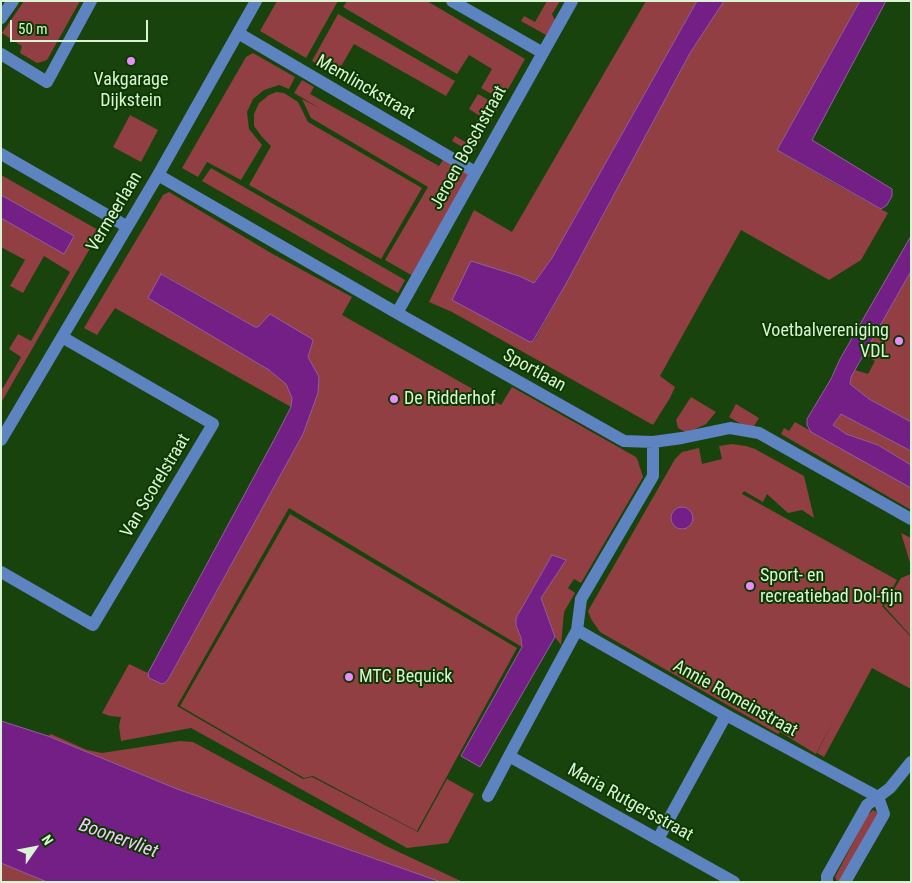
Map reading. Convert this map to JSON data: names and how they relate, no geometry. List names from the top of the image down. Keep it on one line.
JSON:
{"streets":{"street":["Memlinckstraat","Jeroen Boschstraat","Vermeerlaan","Sportlaan","Van Scorelstraat","Annie Romeinstraat","Maria Rutgersstraat"]},"crossings":[["Memlinckstraat","Jeroen Boschstraat"],["Memlinckstraat","Vermeerlaan"],["Jeroen Boschstraat","Sportlaan"],["Vermeerlaan","Sportlaan"],["Vermeerlaan","Van Scorelstraat"]],"water":["Boonervliet"],"places":["Vakgarage Dijkstein","Voetbalvereniging VDL","De Ridderhof","Sport- en recreatiebad Dol-fijn","MTC Bequick"],"scale_bar":"50 m","north":"top right"}
